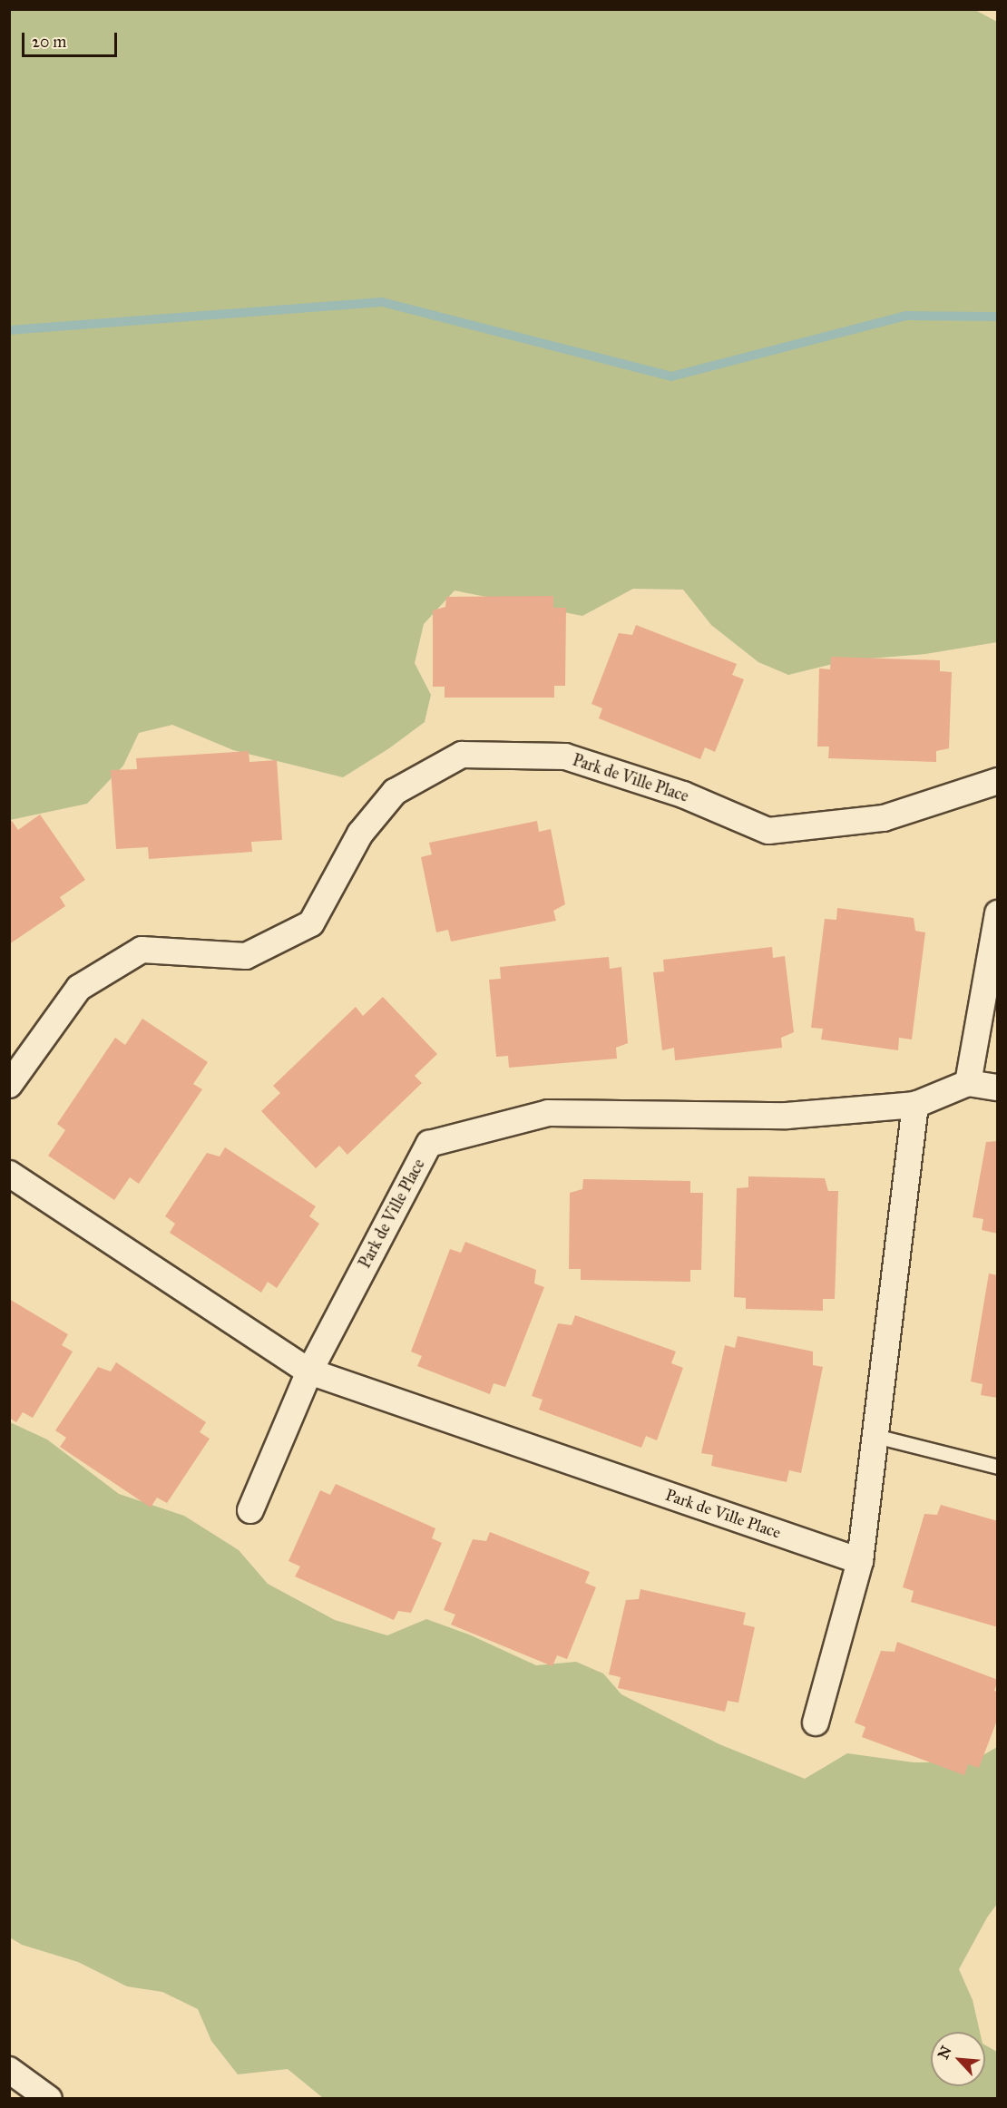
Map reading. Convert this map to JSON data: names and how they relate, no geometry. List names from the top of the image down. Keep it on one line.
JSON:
{"streets":{"street":["Park de Ville Place"]},"scale_bar":"20 m","north":"top left"}
